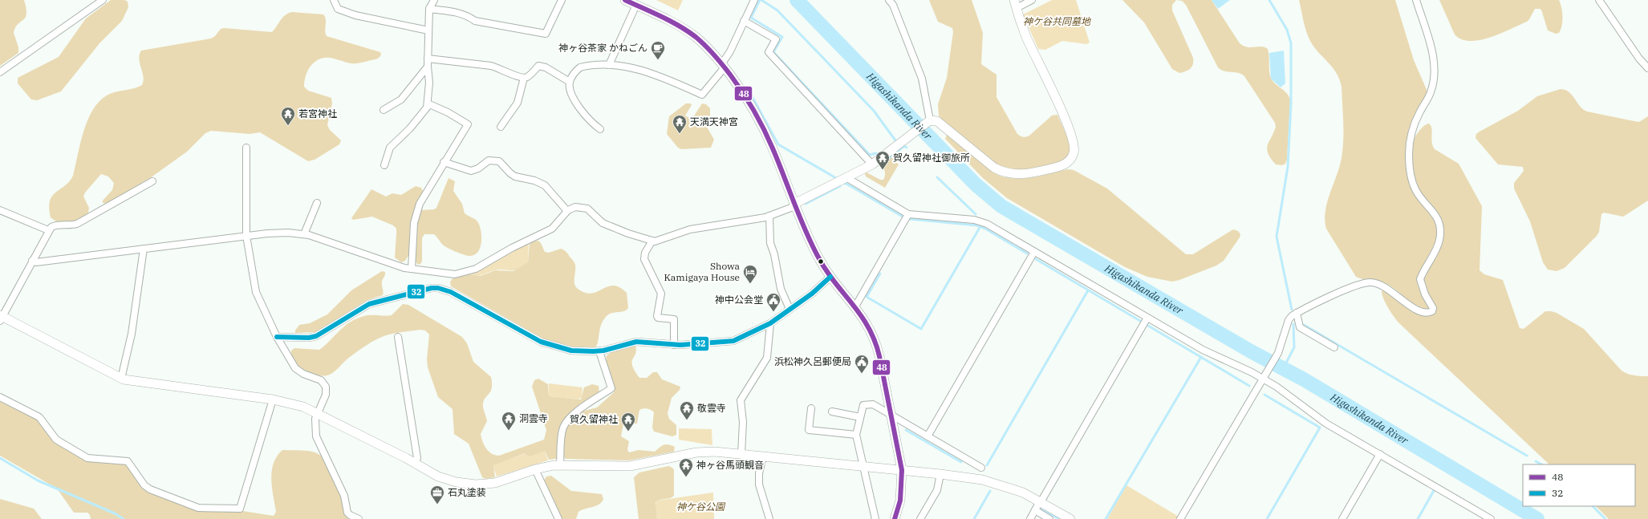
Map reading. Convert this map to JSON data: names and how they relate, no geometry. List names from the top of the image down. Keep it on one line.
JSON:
{"water":["Higashikanda River"],"parks":["神ケ谷共同墓地","神ケ谷公園"],"places":{"cafe":["神ヶ谷茶家 かねごん"],"temple":["若宮神社","天満天神宮","賀久留神社御旅所","敬雲寺","洞雲寺","賀久留神社","神ヶ谷馬頭観音"],"hotel":["Showa Kamigaya House"],"public building":["神中公会堂","浜松神久呂郵便局"],"office":["石丸塗装"]},"lines":["transit line 48","transit line 32"],"legend":["48","32"]}
